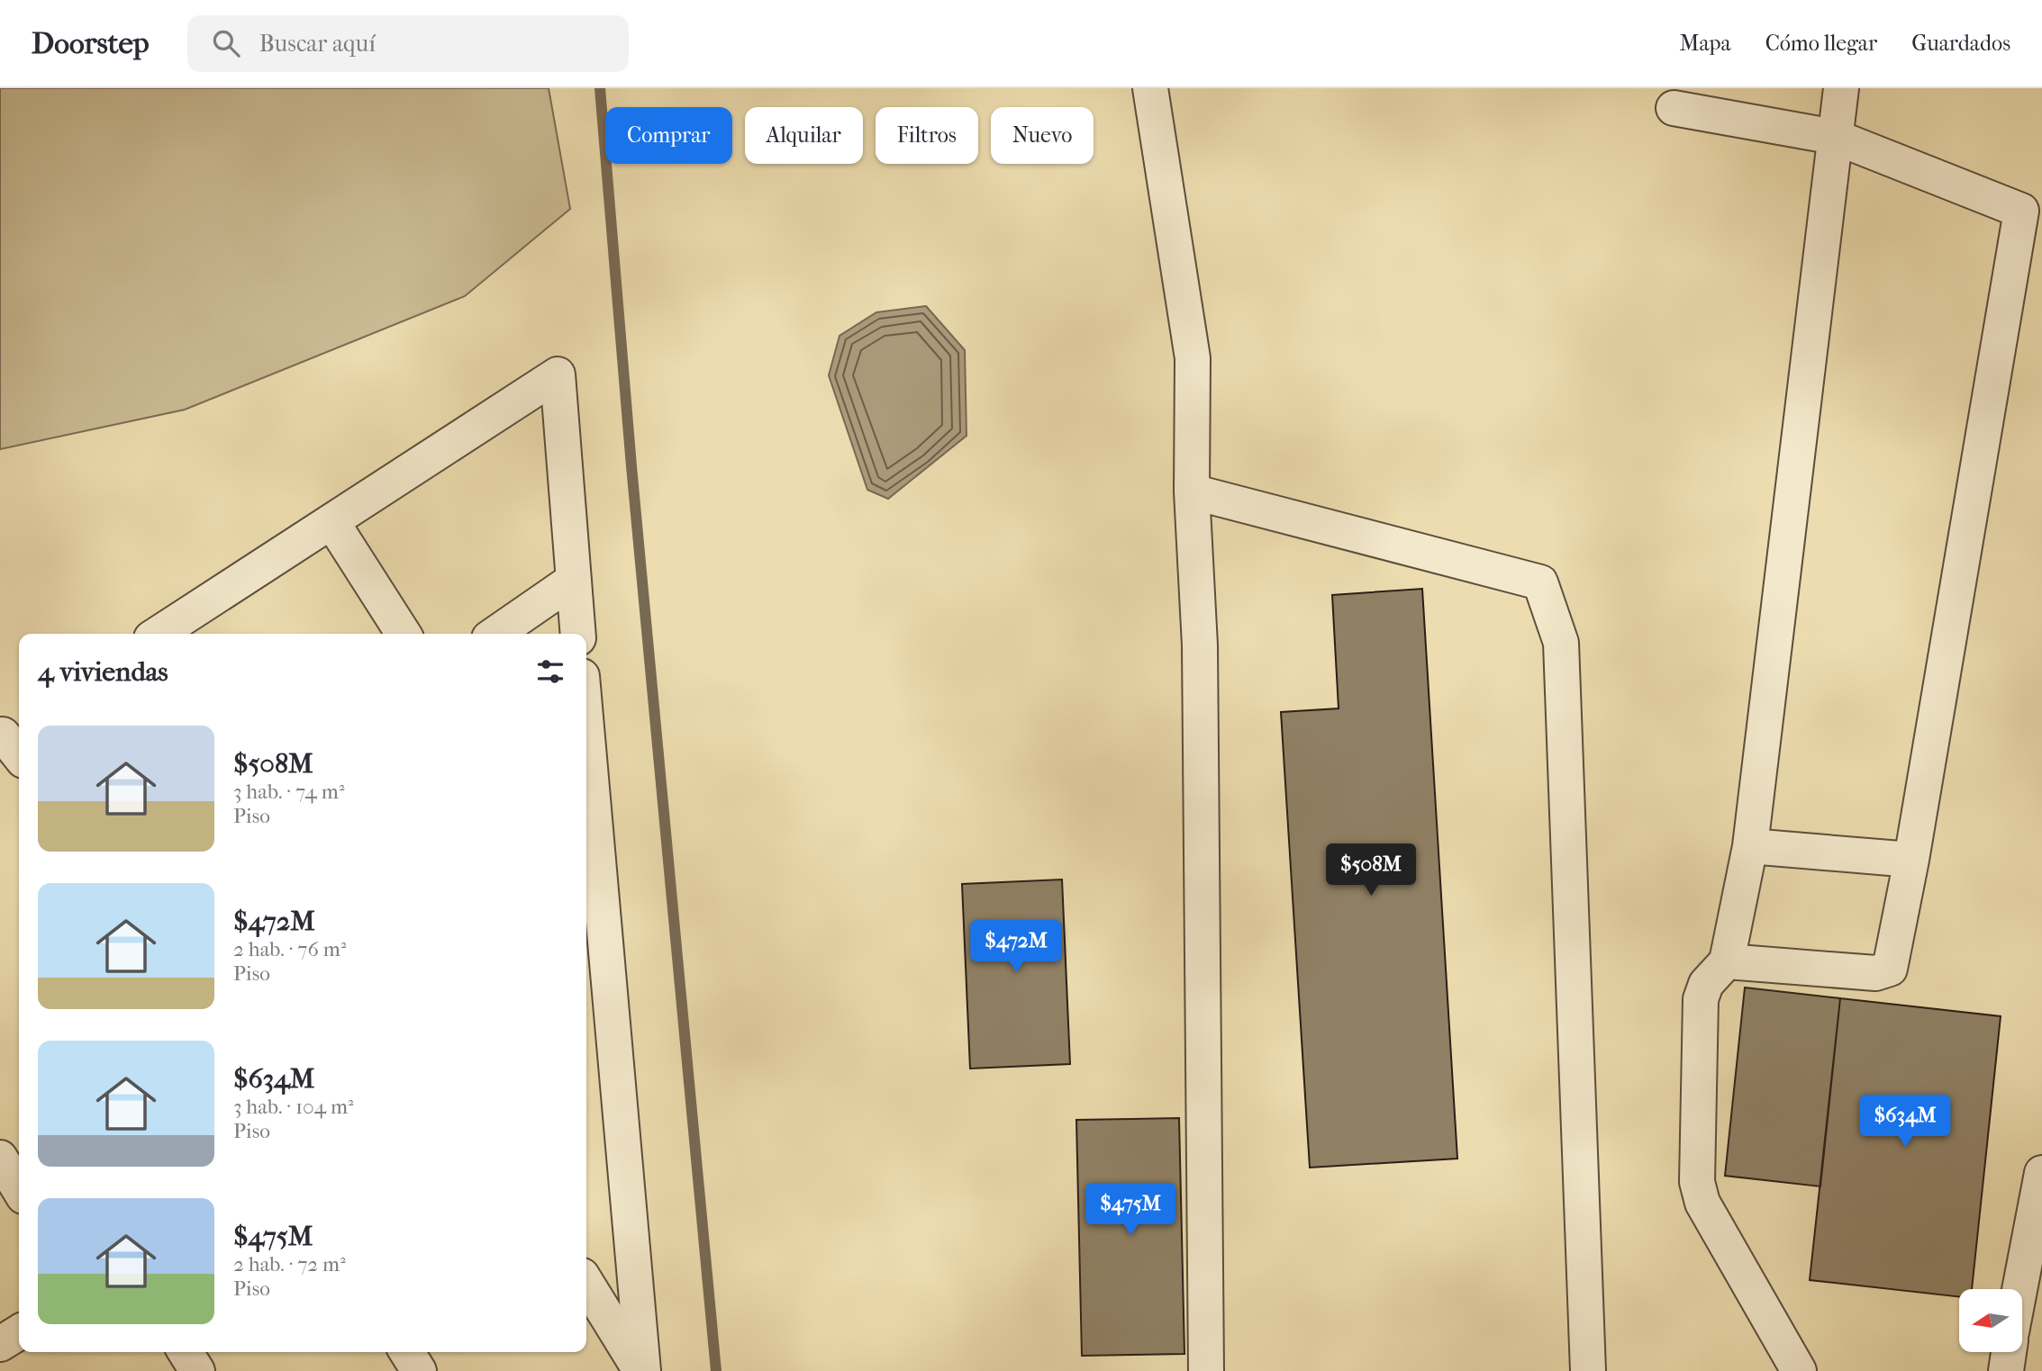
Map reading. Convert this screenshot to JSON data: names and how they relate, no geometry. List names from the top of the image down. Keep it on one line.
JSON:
{"north":"left","page":{"header":"Doorstep","search":"Buscar aquí","nav":["Mapa","Cómo llegar","Guardados"],"chip":["Comprar","Alquilar","Filtros","Nuevo"],"heading":"4 viviendas","list":[{"name":"$508M","note":"3 hab. · 74 m² · Piso"},{"name":"$472M","note":"2 hab. · 76 m² · Piso"},{"name":"$634M","note":"3 hab. · 104 m² · Piso"},{"name":"$475M","note":"2 hab. · 72 m² · Piso"}],"price":["$508M","$472M","$634M","$475M"]}}
